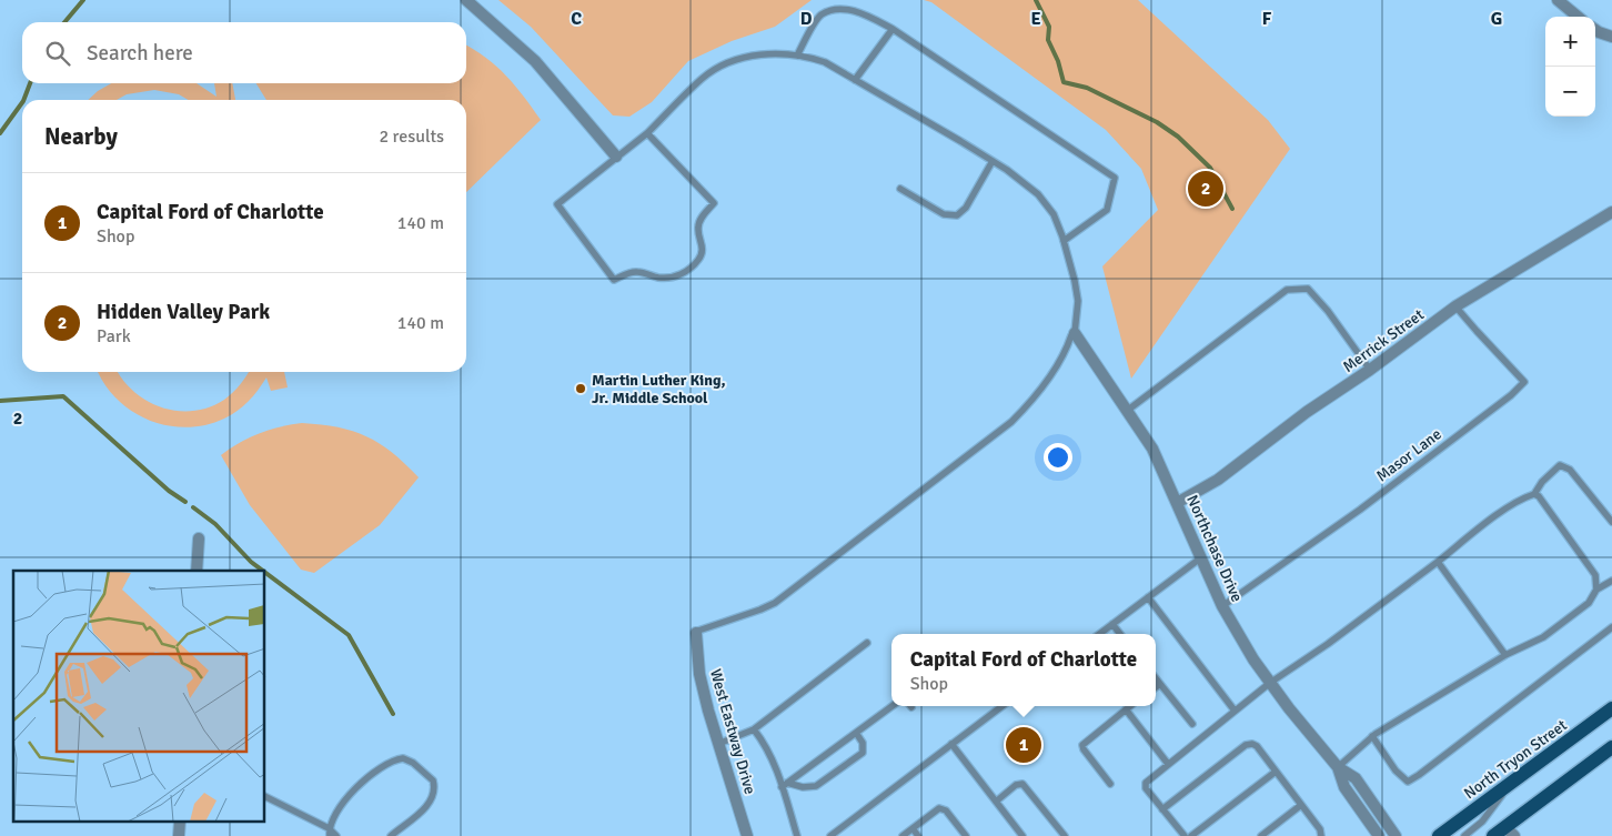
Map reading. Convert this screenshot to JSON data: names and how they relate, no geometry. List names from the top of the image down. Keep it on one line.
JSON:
{"streets":{"main road":["North Tryon Street"],"street":["Merrick Street","Northchase Drive","West Eastway Drive"],"lane":["Masor Lane"]},"crossings":[["Merrick Street","Masor Lane"],["Merrick Street","Northchase Drive"],["Masor Lane","Northchase Drive"]],"places":["Martin Luther King, Jr. Middle School"],"page":{"map_buttons":["+","−"],"search":"Search here","heading":["Nearby","2 results"],"pins":["2","1"],"list":[{"mark":"1","name":"Capital Ford of Charlotte","note":"Shop","value":"140 m"},{"mark":"2","name":"Hidden Valley Park","note":"Park","value":"140 m"}],"popup":["Capital Ford of Charlotte","Shop"]},"grid":{"columns":["C","D","E","F","G"],"rows":["2"]}}
